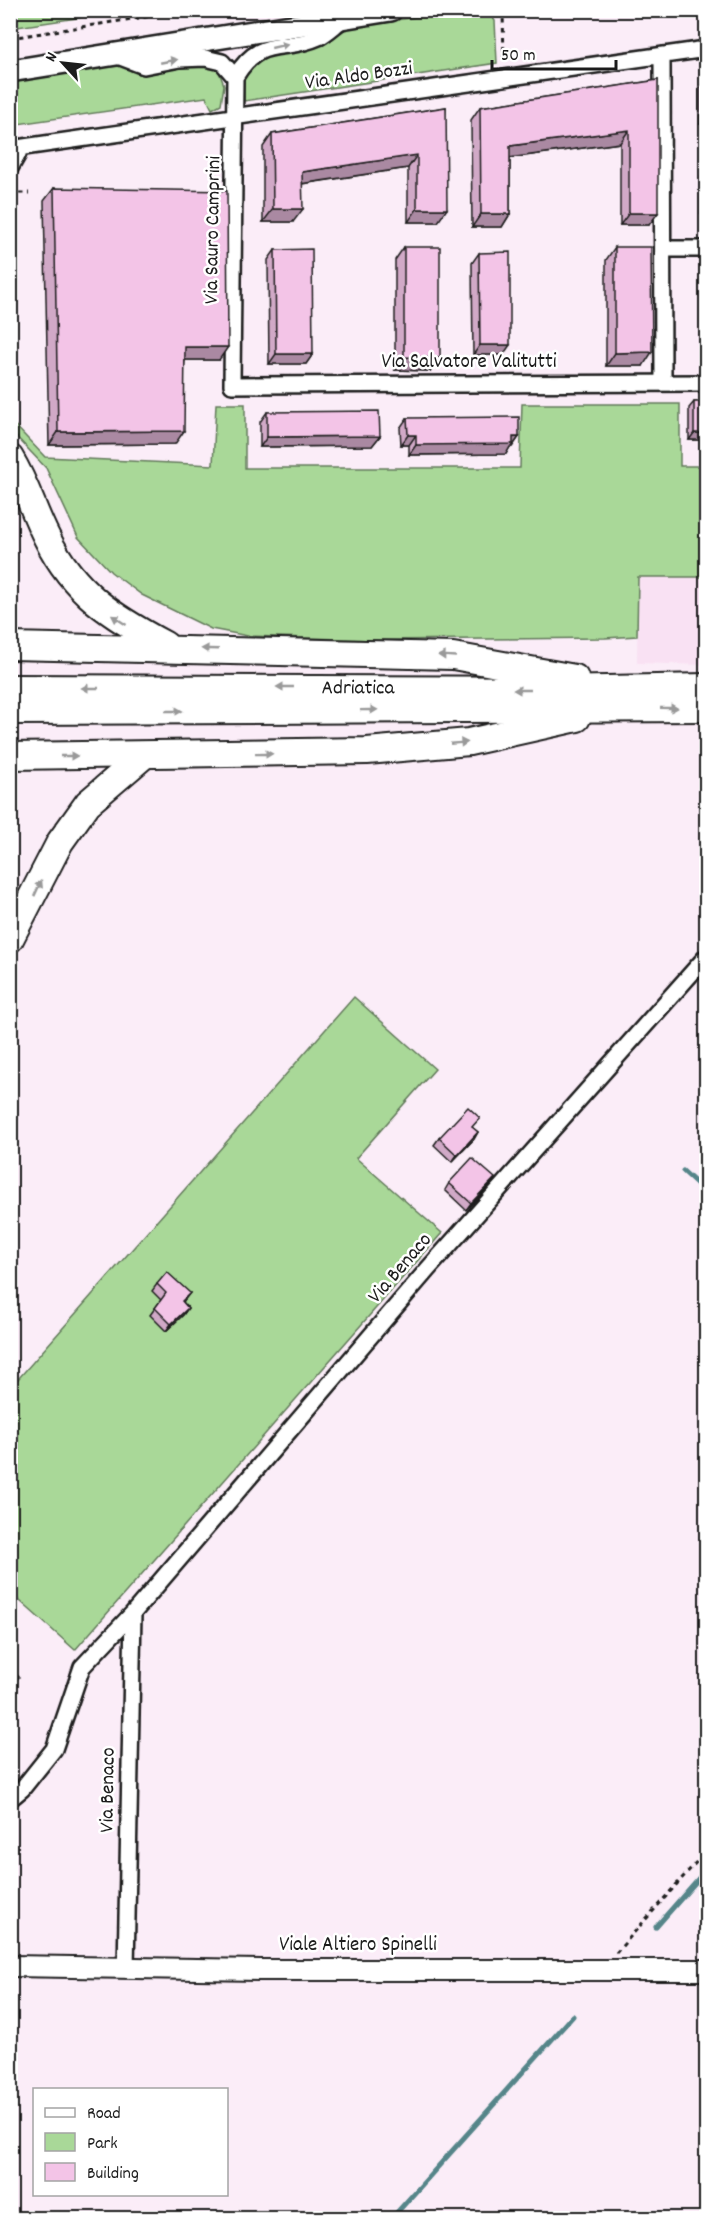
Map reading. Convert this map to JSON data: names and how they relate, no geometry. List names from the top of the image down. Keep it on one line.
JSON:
{"streets":{"highway":["Adriatica"],"street":["Via Aldo Bozzi","Via Sauro Camprini","Via Salvatore Valitutti","Via Benaco","Viale Altiero Spinelli"]},"crossings":[["Via Aldo Bozzi","Via Sauro Camprini"],["Via Sauro Camprini","Via Salvatore Valitutti"],["Via Benaco","Viale Altiero Spinelli"]],"legend":["Road","Park","Building"],"scale_bar":"50 m","north":"top left"}
